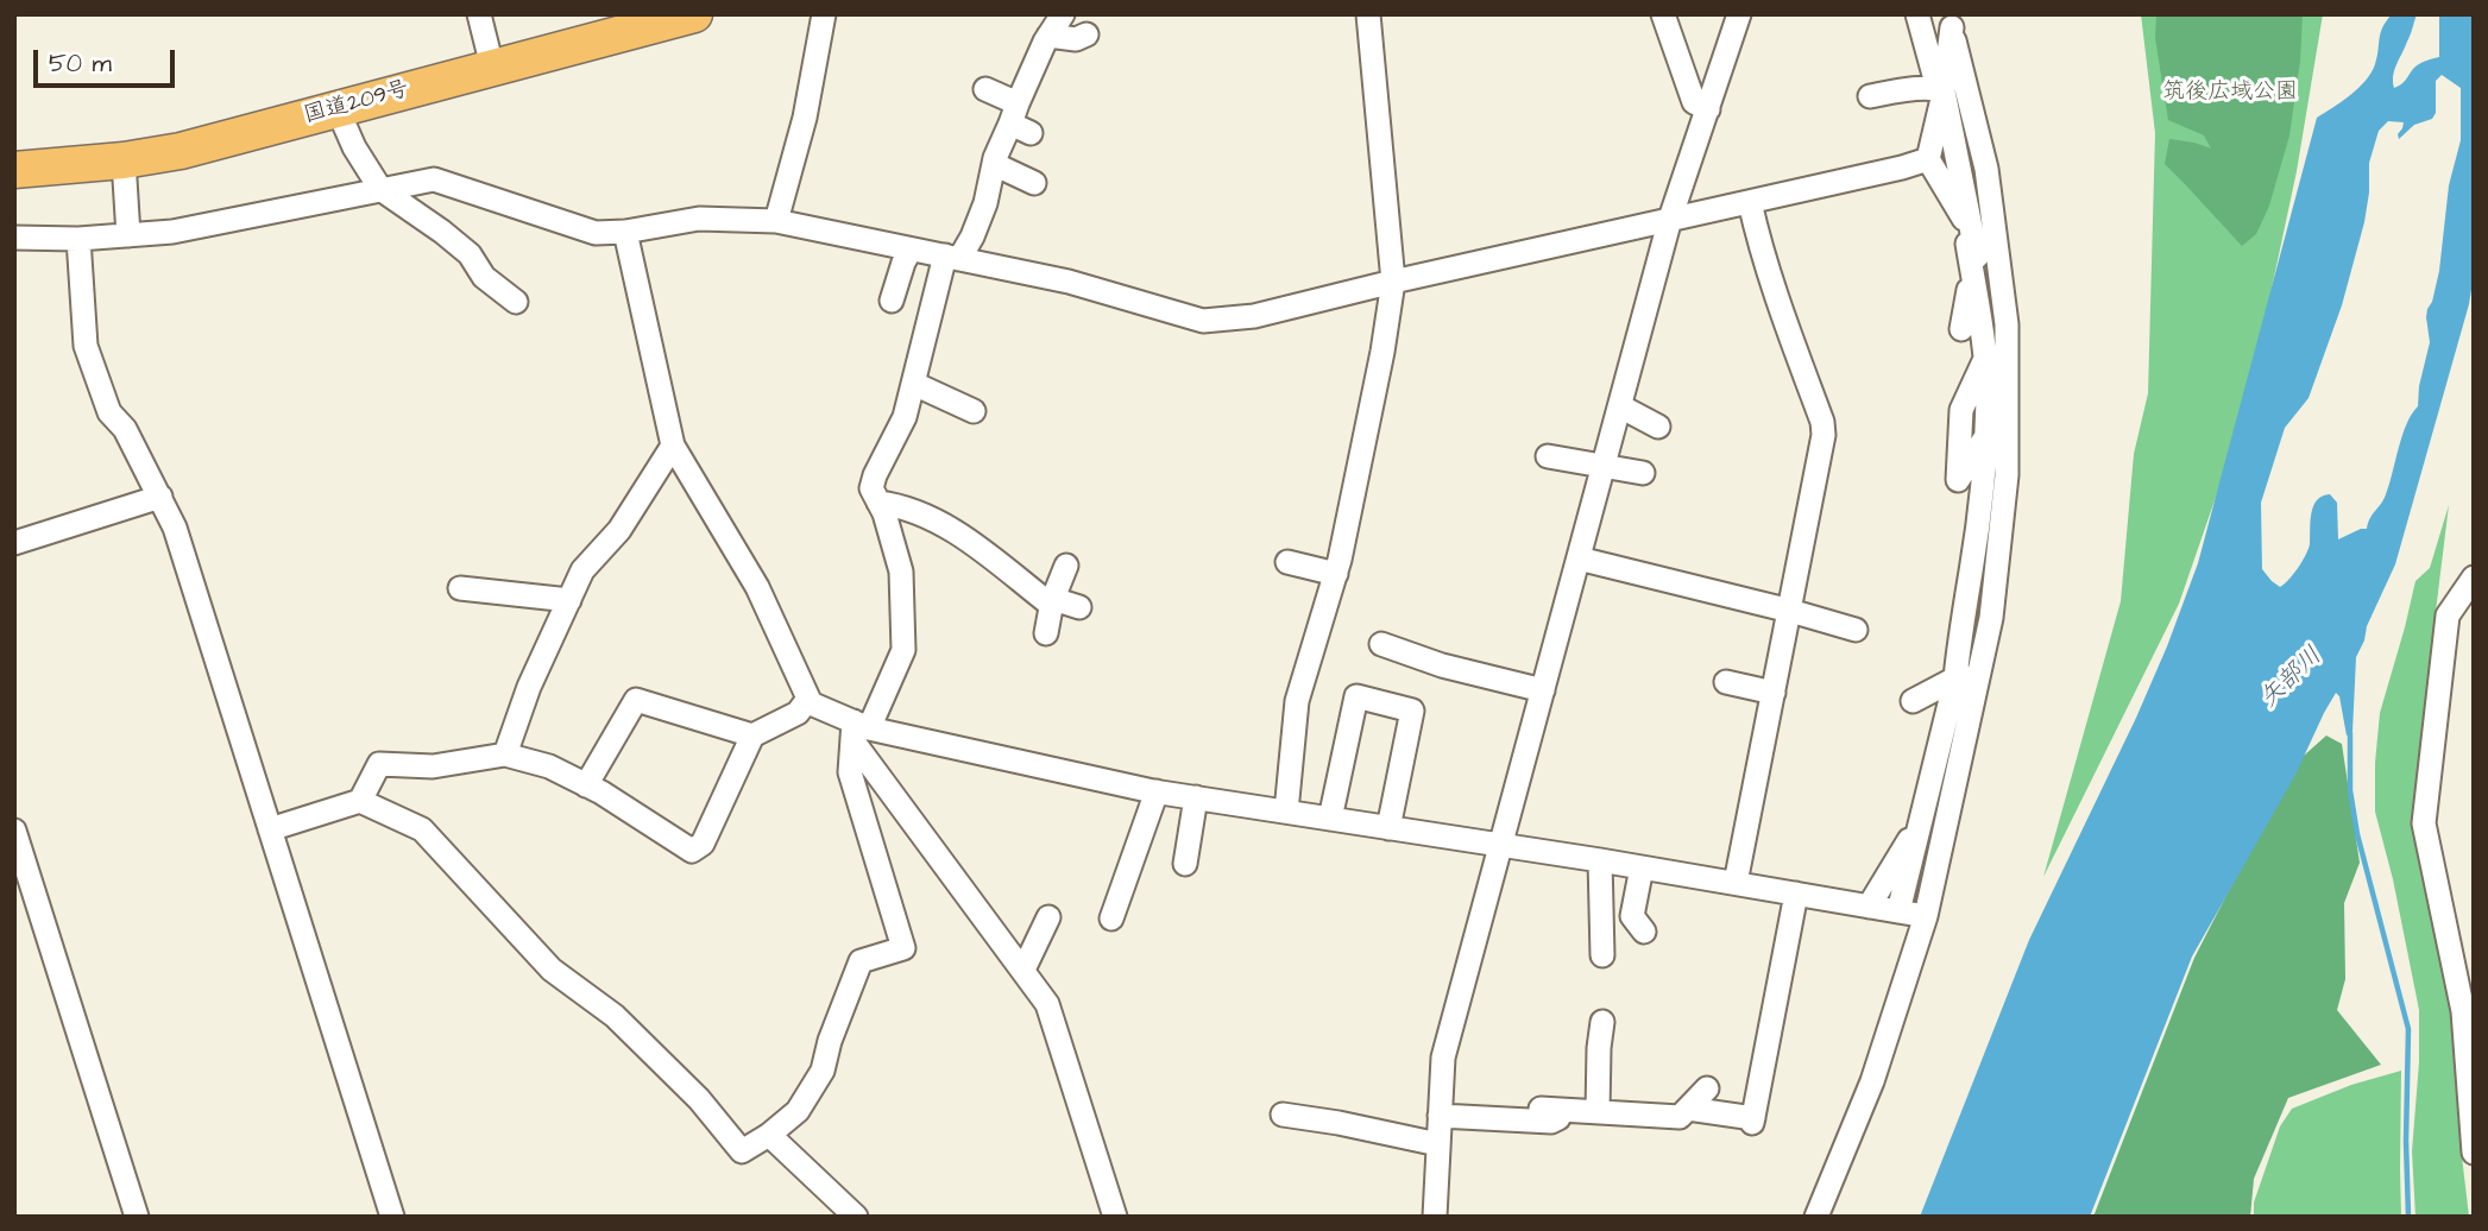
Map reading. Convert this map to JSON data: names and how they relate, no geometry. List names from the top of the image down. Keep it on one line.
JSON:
{"streets":{"highway":["国道209号"]},"water":["矢部川"],"parks":["筑後広域公園"],"scale_bar":"50 m"}
